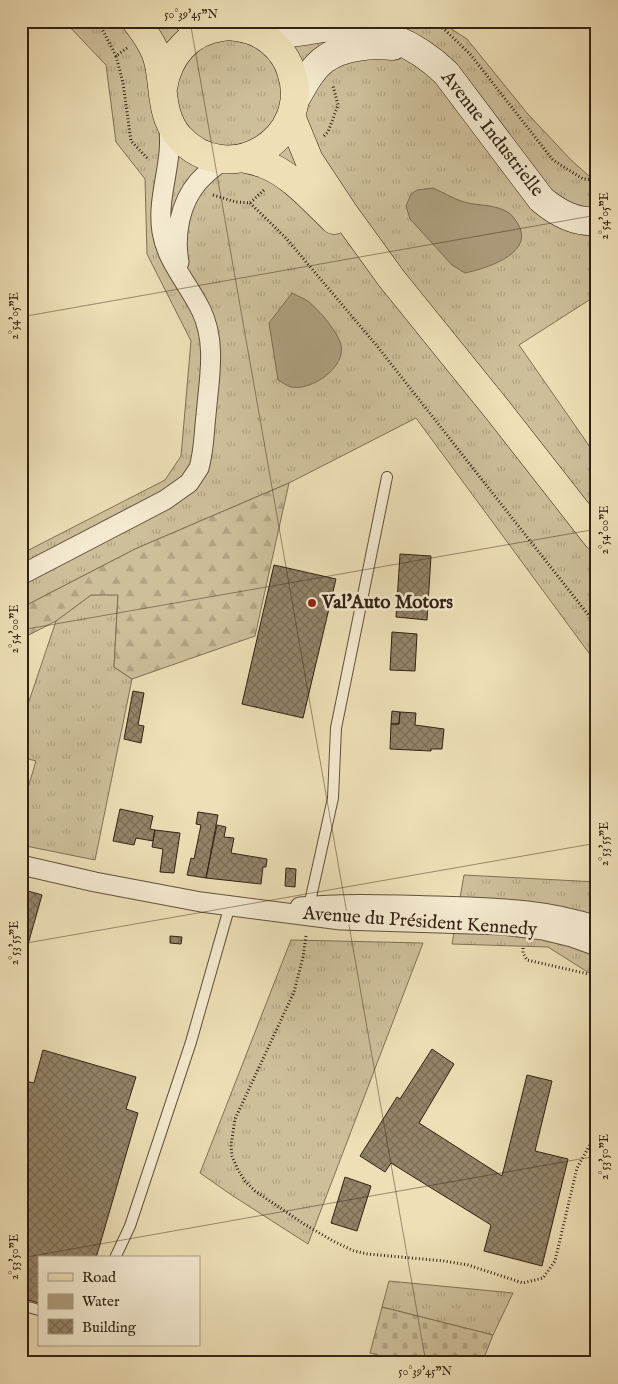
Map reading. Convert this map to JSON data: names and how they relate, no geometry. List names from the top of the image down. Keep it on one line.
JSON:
{"streets":{"street":["Avenue Industrielle","Avenue du Président Kennedy"]},"places":["Val'Auto Motors"],"legend":["Road","Water","Building"],"coordinates":["50°39'45\"N","2°54'05\"E","2°54'00\"E","2°53'55\"E","2°53'50\"E"]}
